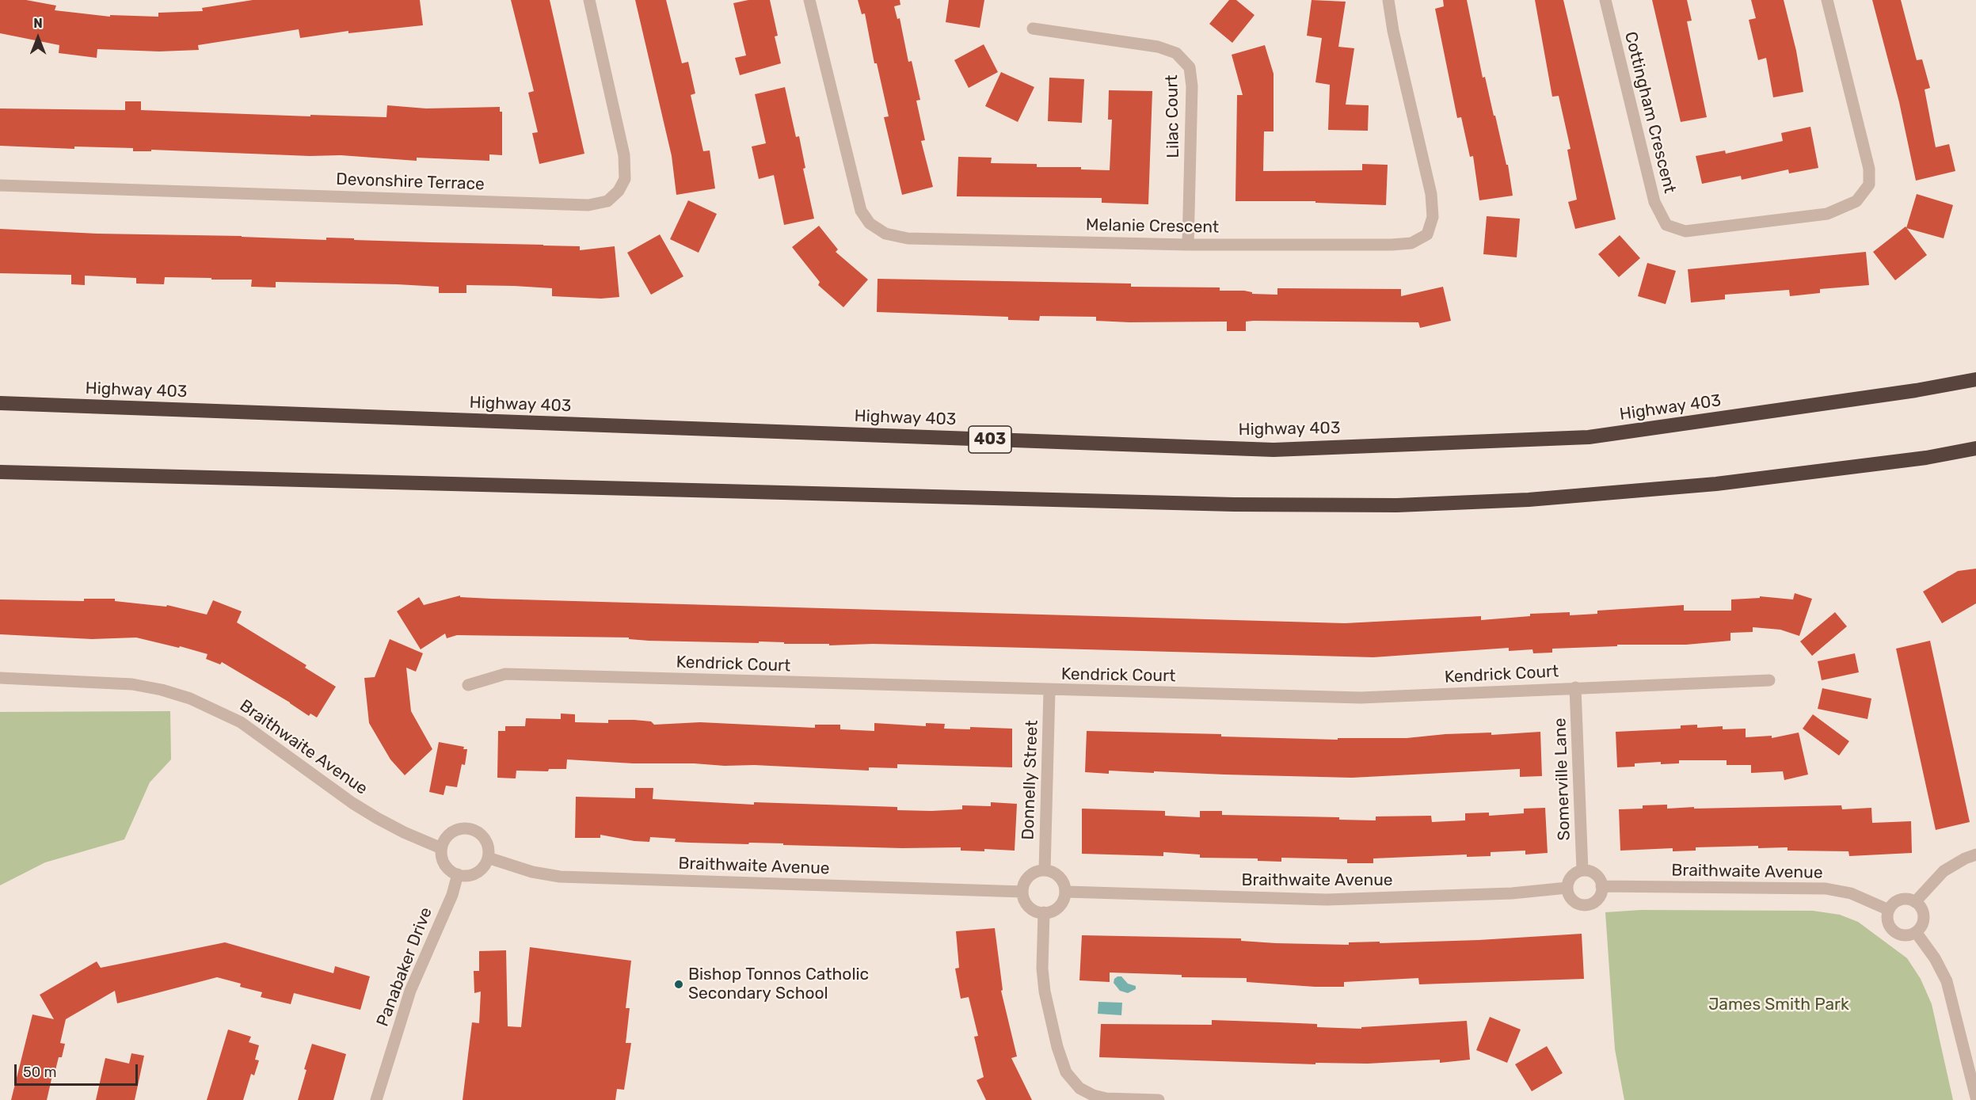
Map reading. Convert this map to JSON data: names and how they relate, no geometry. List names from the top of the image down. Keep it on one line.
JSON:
{"streets":{"highway":["Highway 403","403"],"street":["Cottingham Crescent","Lilac Court","Devonshire Terrace","Melanie Crescent","Kendrick Court","Braithwaite Avenue","Somerville Lane","Donnelly Street","Panabaker Drive"]},"crossings":[["Lilac Court","Melanie Crescent"],["Kendrick Court","Somerville Lane"],["Kendrick Court","Donnelly Street"],["Braithwaite Avenue","Somerville Lane"],["Braithwaite Avenue","Donnelly Street"],["Braithwaite Avenue","Panabaker Drive"]],"parks":["James Smith Park"],"places":["Bishop Tonnos Catholic Secondary School"],"scale_bar":"50 m","north":"top"}
